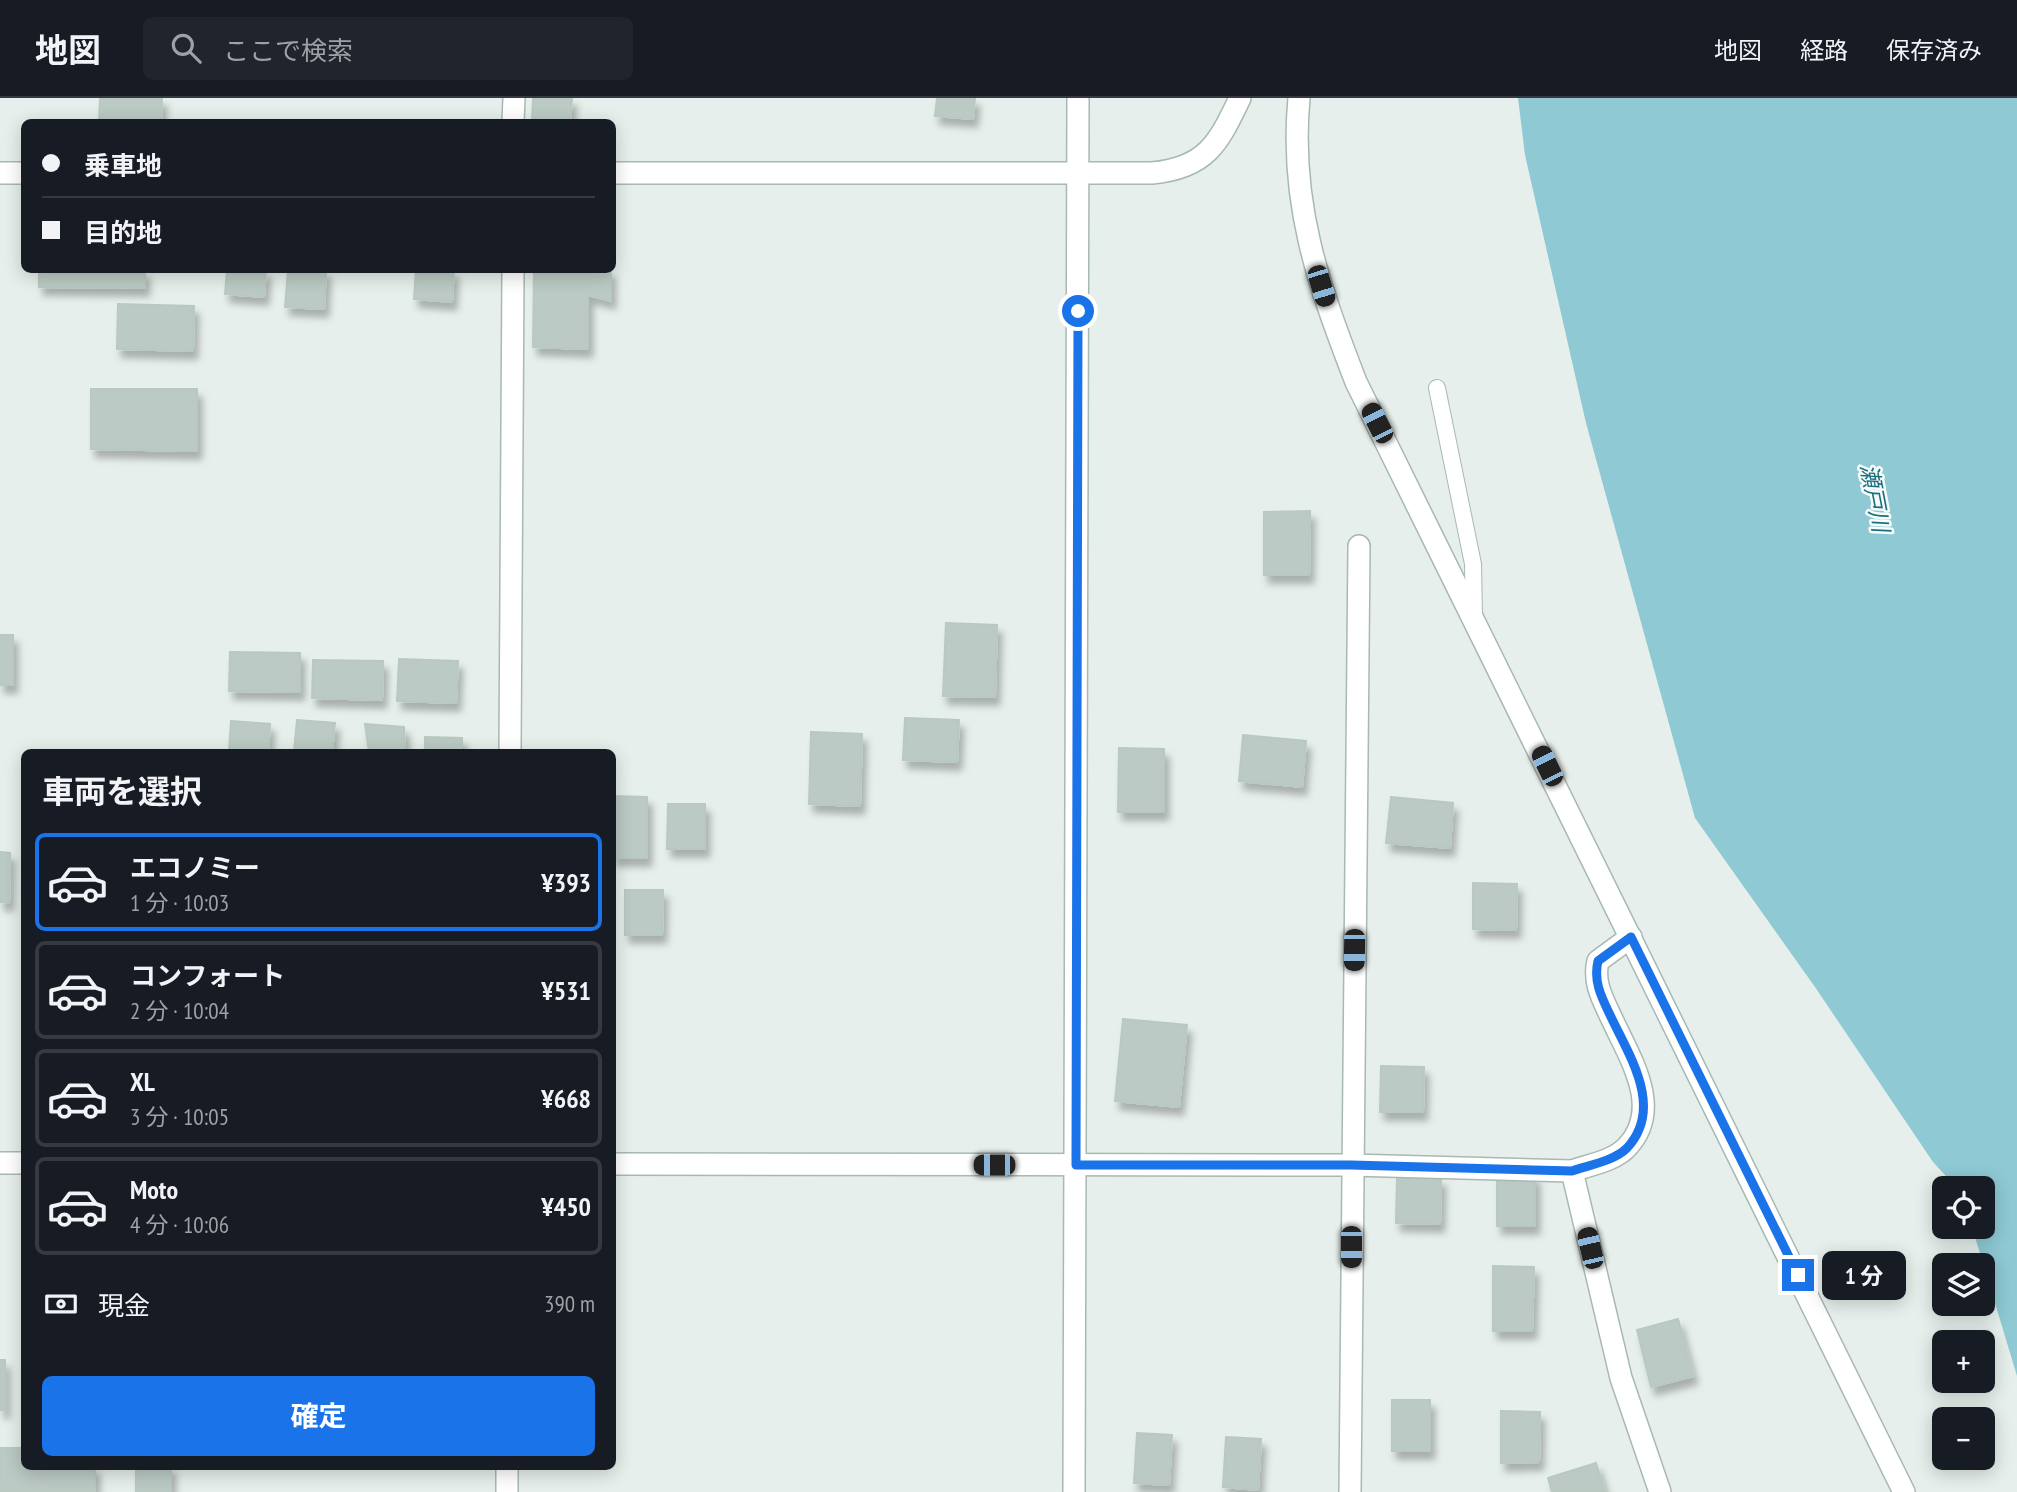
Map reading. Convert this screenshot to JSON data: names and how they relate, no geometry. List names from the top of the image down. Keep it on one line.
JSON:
{"water":["瀬戸川"],"page":{"header":"地図","search":"ここで検索","nav":["地図","経路","保存済み"],"banner":["乗車地","目的地"],"heading":"車両を選択","list":[{"name":"エコノミー","note":"1 分 · 10:03","value":"¥393"},{"name":"コンフォート","note":"2 分 · 10:04","value":"¥531"},{"name":"XL","note":"3 分 · 10:05","value":"¥668"},{"name":"Moto","note":"4 分 · 10:06","value":"¥450"}],"map_buttons":["+","−"],"bubble":"1 分","pay":["現金","390 m"],"buttons":"確定"}}
